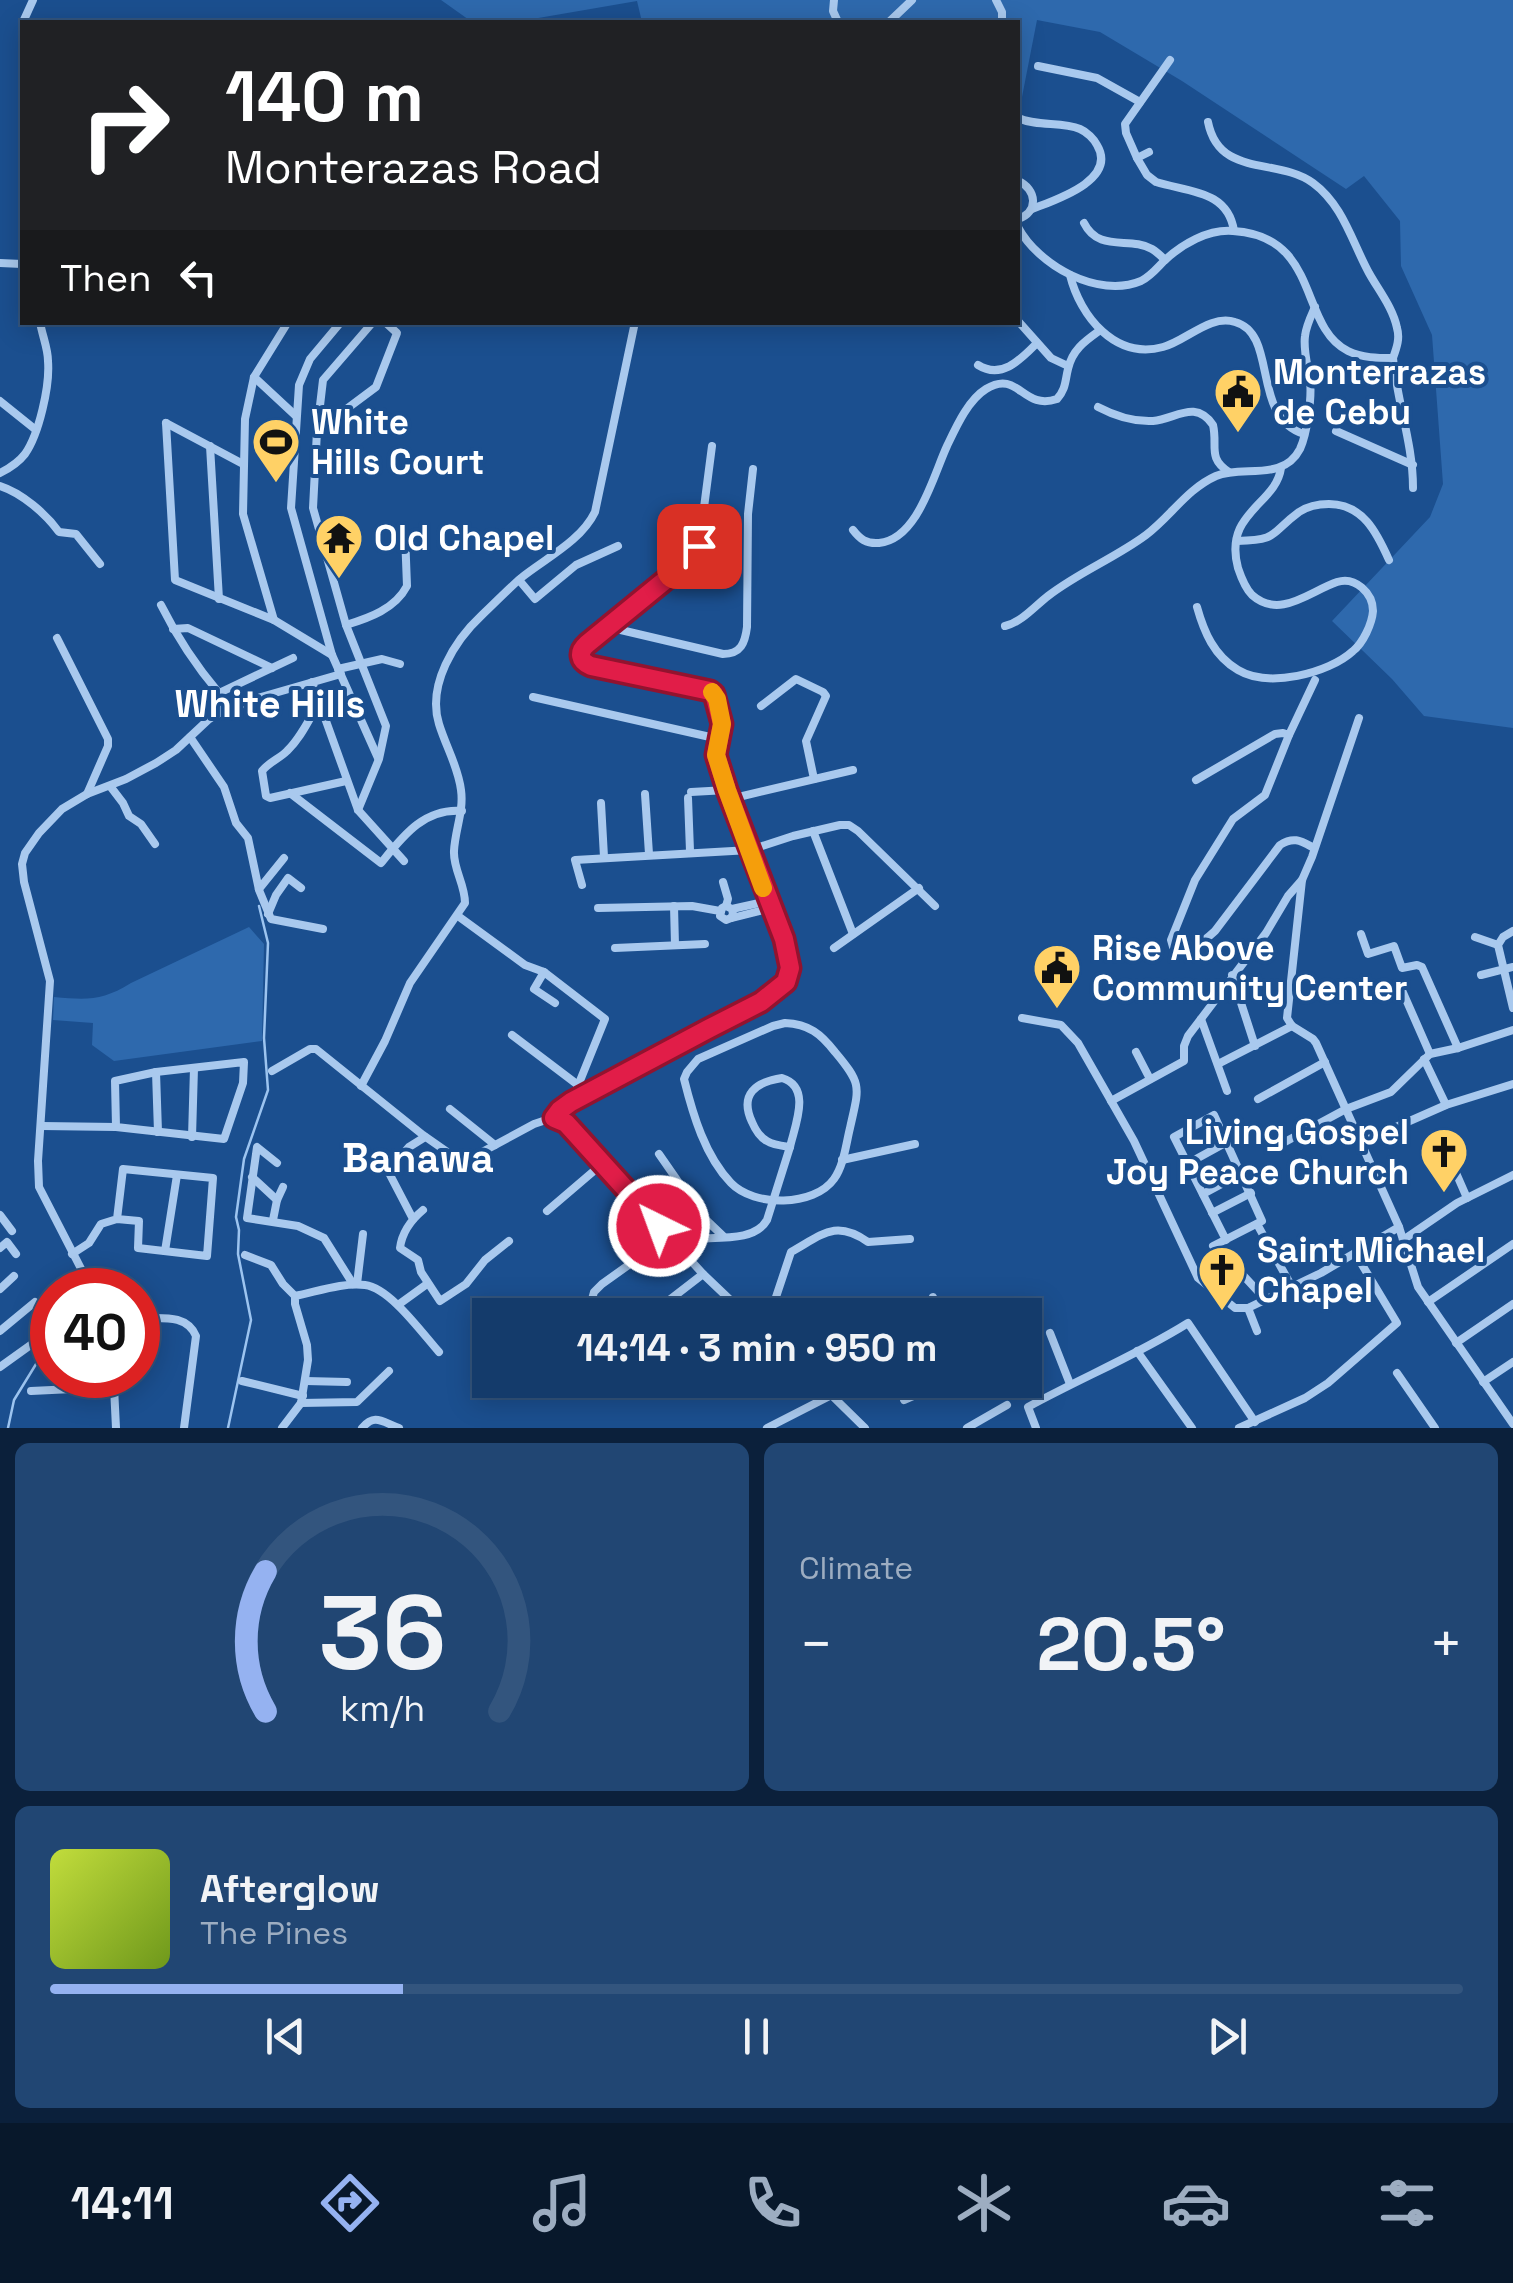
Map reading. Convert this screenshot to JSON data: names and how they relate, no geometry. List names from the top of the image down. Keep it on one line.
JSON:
{"districts":["White Hills","Banawa"],"places":{"public building":["Monterrazas de Cebu","Rise Above Community Center"],"sports":["White Hills Court"],"temple":["Old Chapel"],"church":["Living Gospel Joy Peace Church","Saint Michael Chapel"]},"page":{"turn":["140 m","Monterazas Road"],"then":"Then","limit":"40","trip":"14:14 · 3 min · 950 m","tile":"Climate","heat":["−","20.5°","+"],"song":["Afterglow","The Pines"],"tabs":"14:11","gauge":["36","km/h"]}}
